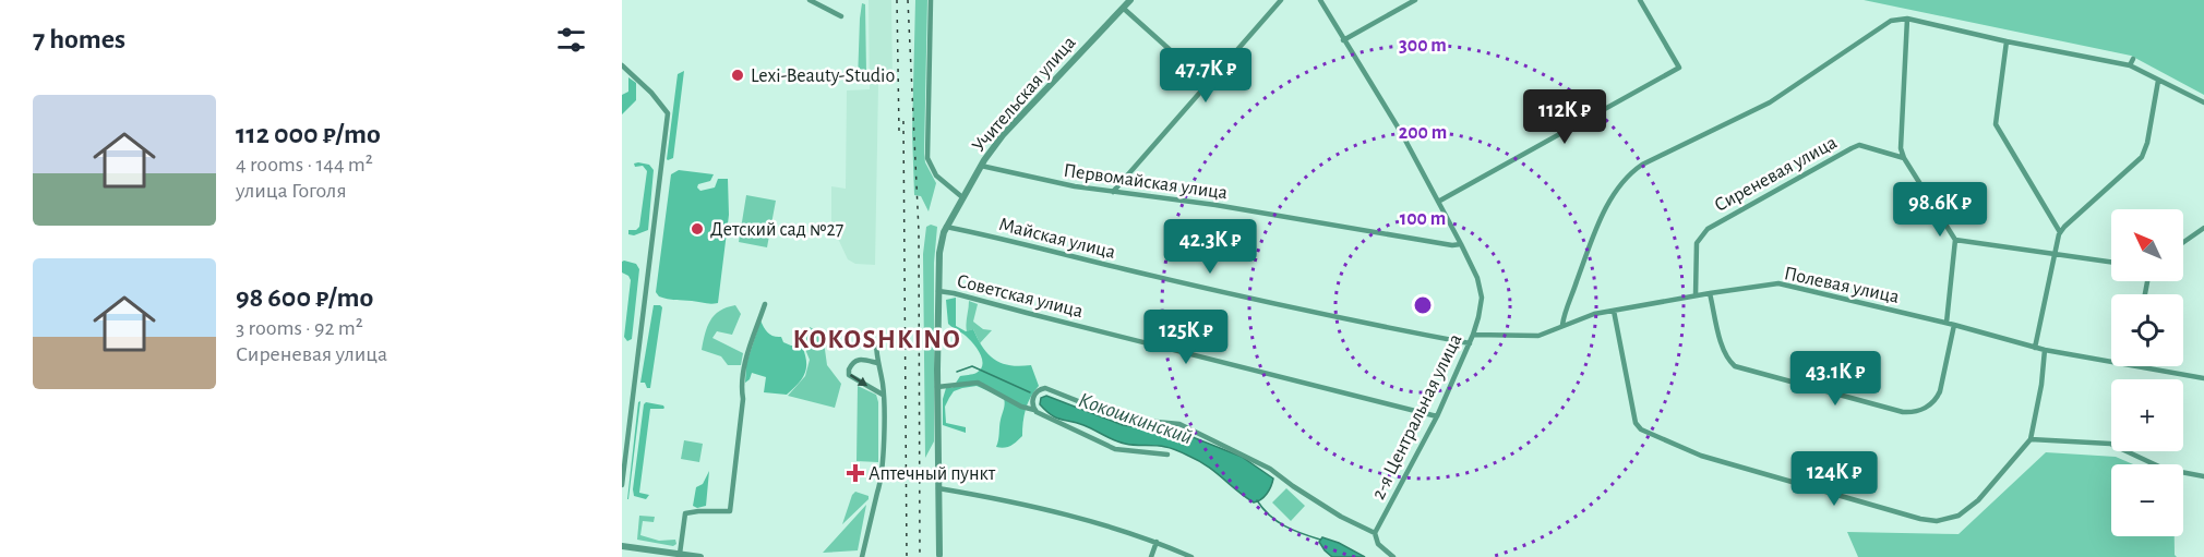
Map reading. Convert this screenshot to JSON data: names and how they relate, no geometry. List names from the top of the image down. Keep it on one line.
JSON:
{"streets":{"street":["Учительская улица","Сиреневая улица","Первомайская улица","Майская улица","Полевая улица","Советская улица","2-я Центральная улица"]},"crossings":[["Учительская улица","Первомайская улица"],["Учительская улица","Майская улица"],["Учительская улица","Советская улица"],["Сиреневая улица","Полевая улица"],["Первомайская улица","2-я Центральная улица"],["Майская улица","2-я Центральная улица"],["Полевая улица","2-я Центральная улица"],["Советская улица","2-я Центральная улица"]],"districts":["KOKOSHKINO"],"water":["Кокошкинский"],"places":{"other":["Lexi-Beauty-Studio","Детский сад №27"],"health":["Аптечный пункт"]},"north":"top left","page":{"heading":"7 homes","price":["47.7K ₽","112K ₽","98.6K ₽","42.3K ₽","125K ₽","43.1K ₽","124K ₽"],"list":[{"name":"112 000 ₽/mo","note":"4 rooms · 144 m² · улица Гоголя"},{"name":"98 600 ₽/mo","note":"3 rooms · 92 m² · Сиреневая улица"}],"map_buttons":["+","−"]},"rings":["300 m","200 m","100 m"]}
